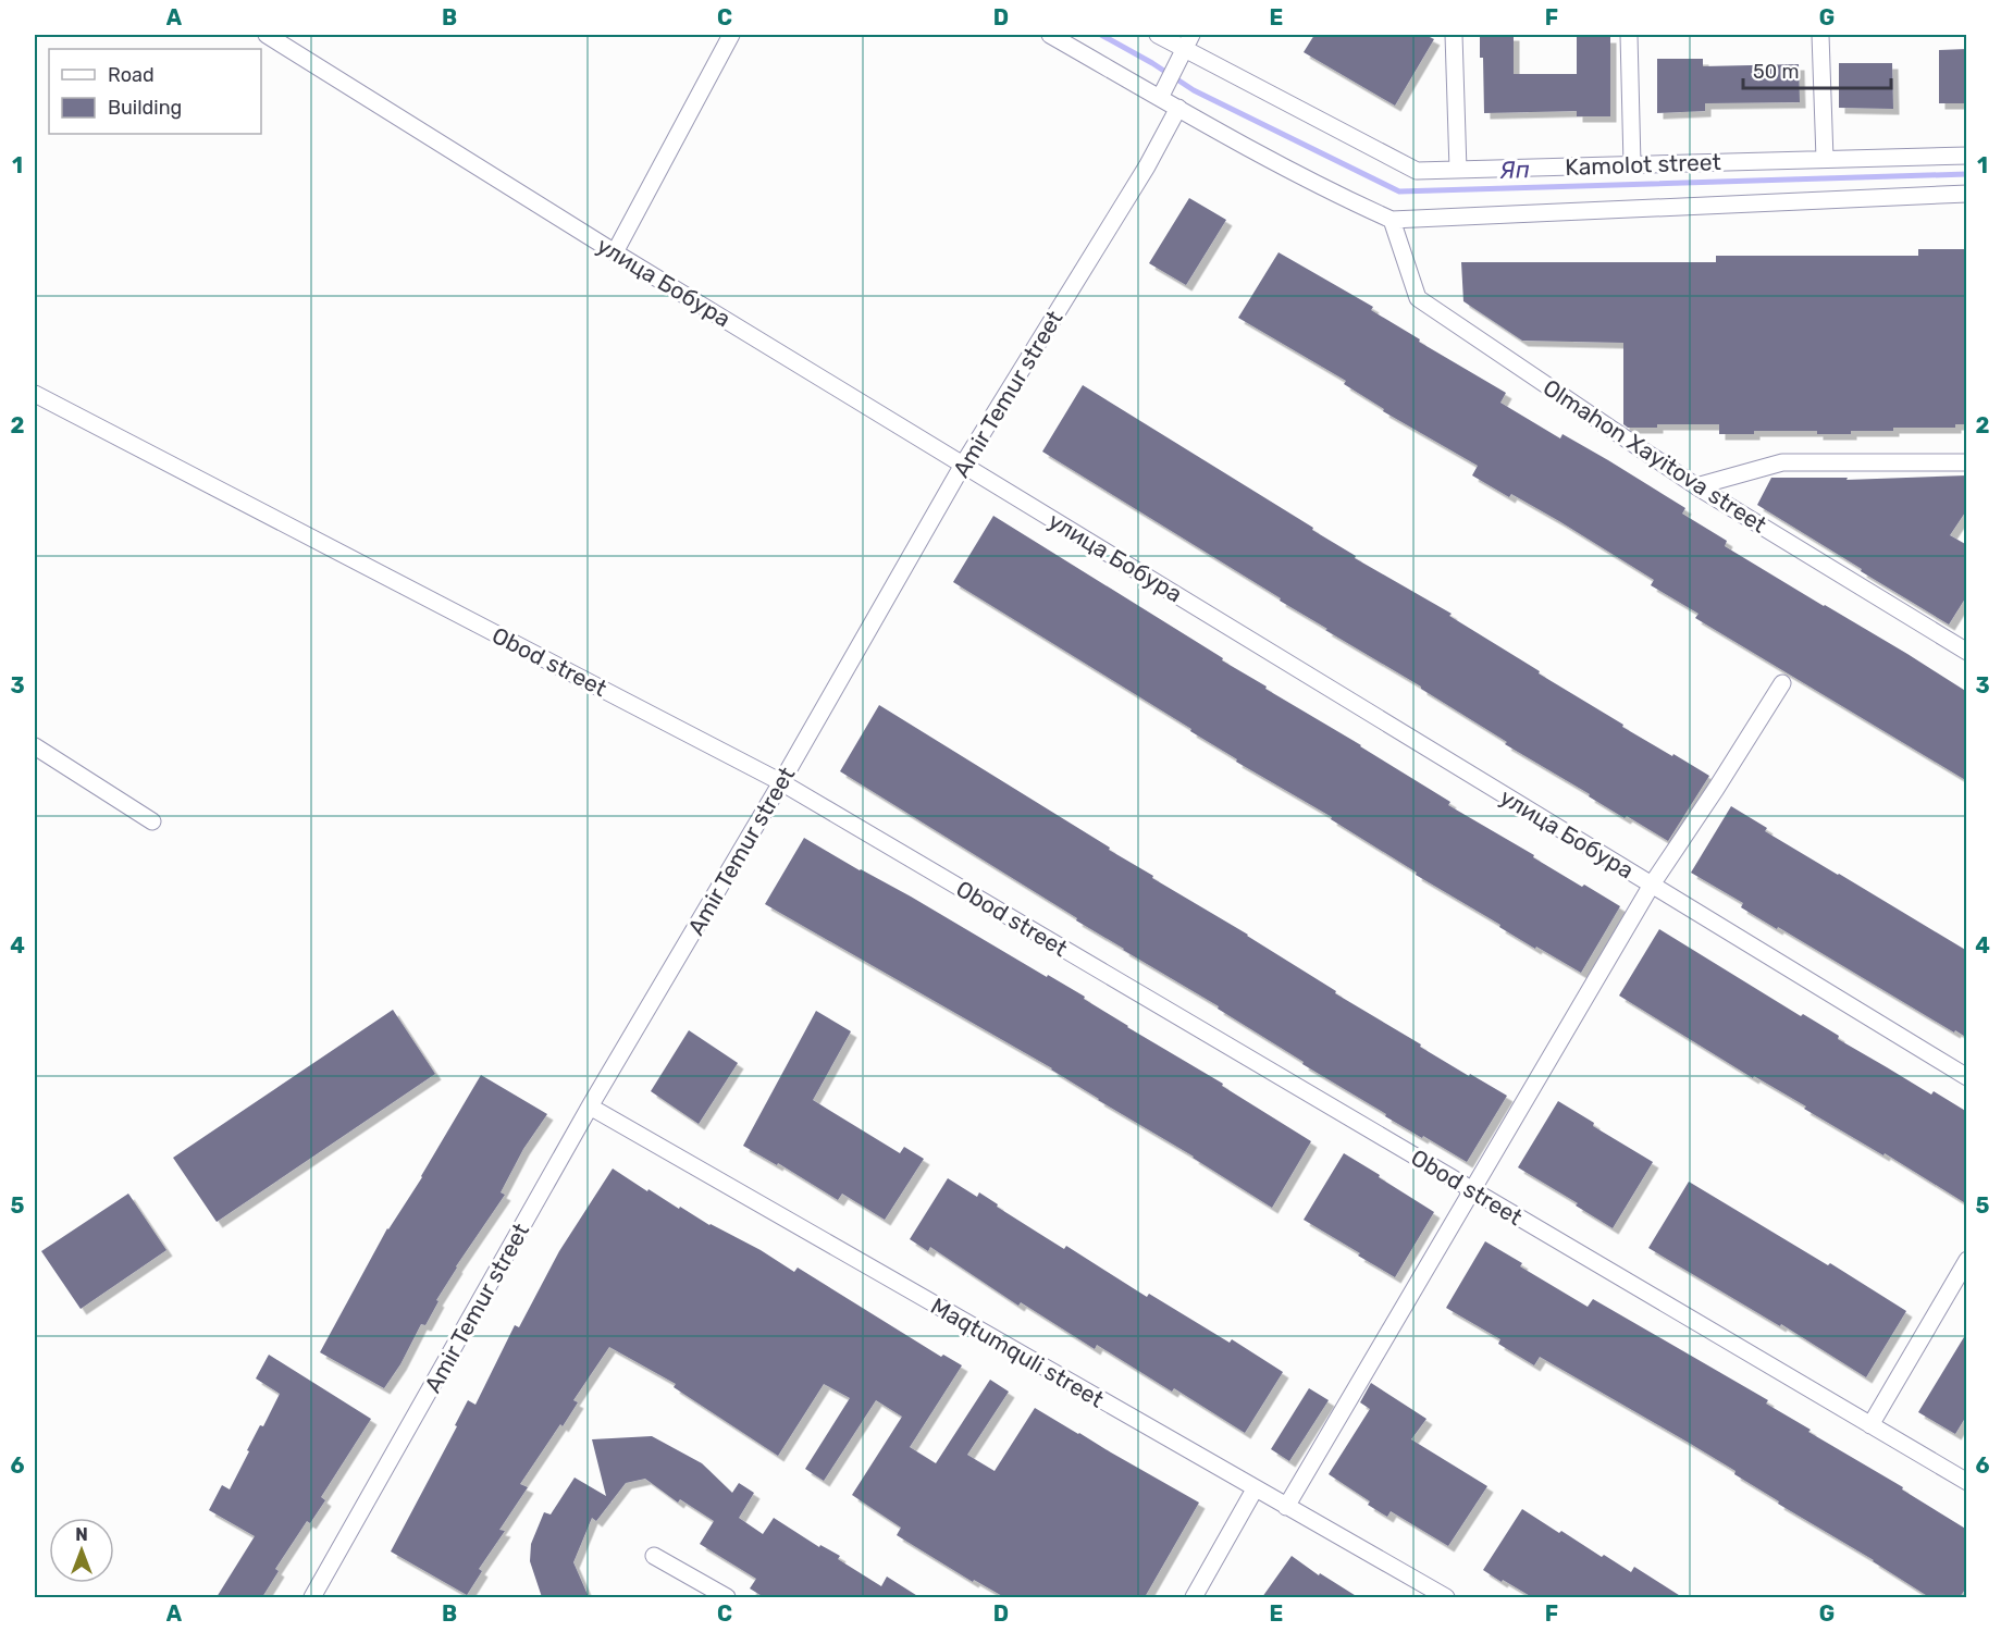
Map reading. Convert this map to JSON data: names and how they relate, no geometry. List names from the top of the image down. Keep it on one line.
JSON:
{"streets":{"street":["Kamolot street","улица Бобура","Amir Temur street","Olmahon Xayitova street","Obod street","Maqtumquli street"]},"crossings":[["Kamolot street","Amir Temur street"],["Kamolot street","Olmahon Xayitova street"],["улица Бобура","Amir Temur street"],["Amir Temur street","Obod street"],["Amir Temur street","Maqtumquli street"]],"water":["Яп"],"legend":["Road","Building"],"scale_bar":"50 m","north":"top","grid":{"columns":["A","B","C","D","E","F","G"],"rows":["1","2","3","4","5","6"]}}
